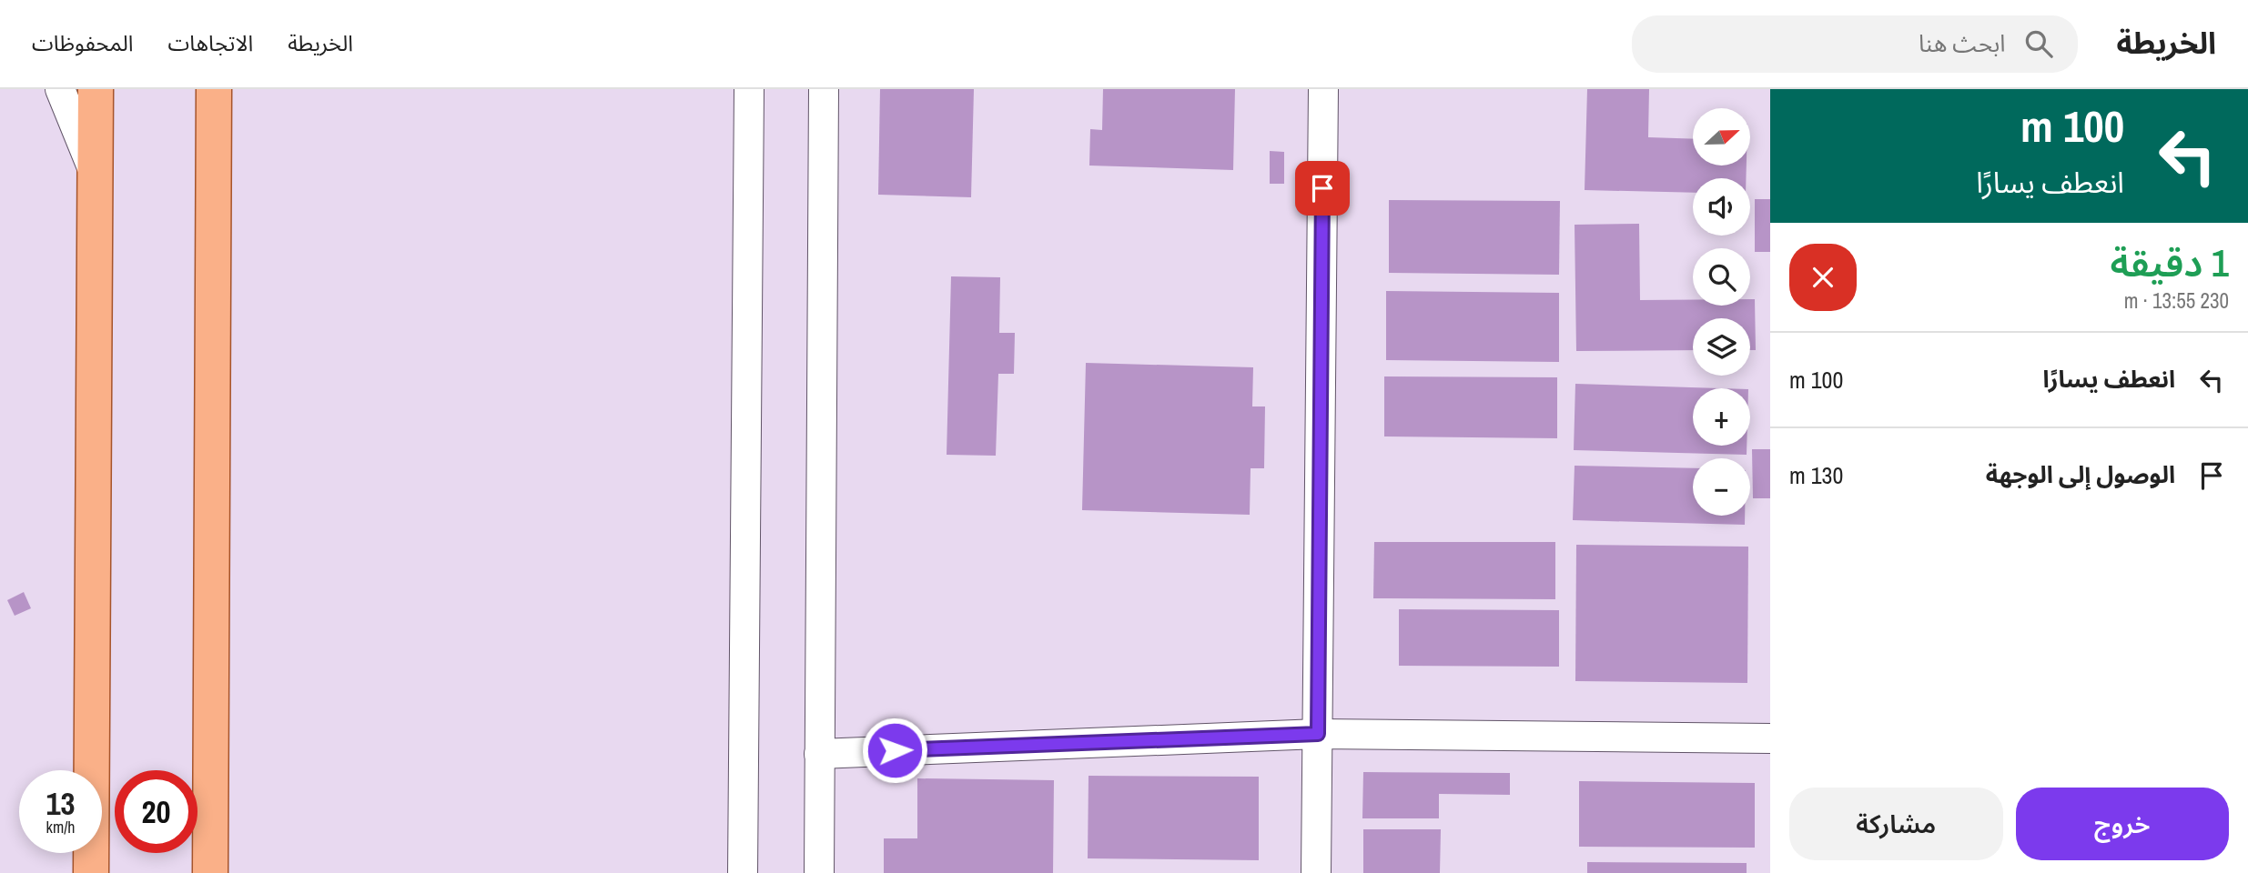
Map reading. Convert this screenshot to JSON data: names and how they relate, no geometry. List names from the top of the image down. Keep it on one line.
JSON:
{"north":"right","page":{"header":"الخريطة","search":"ابحث هنا","nav":["الخريطة","الاتجاهات","المحفوظات"],"turn":["100 m","انعطف يسارًا"],"map_buttons":["+","−"],"heading":["1 دقيقة","230 m · 13:55"],"list":[{"name":"انعطف يسارًا","value":"100 m"},{"name":"الوصول إلى الوجهة","value":"130 m"}],"speed":"13 km/h","limit":"20","buttons":["خروج","مشاركة"]}}
